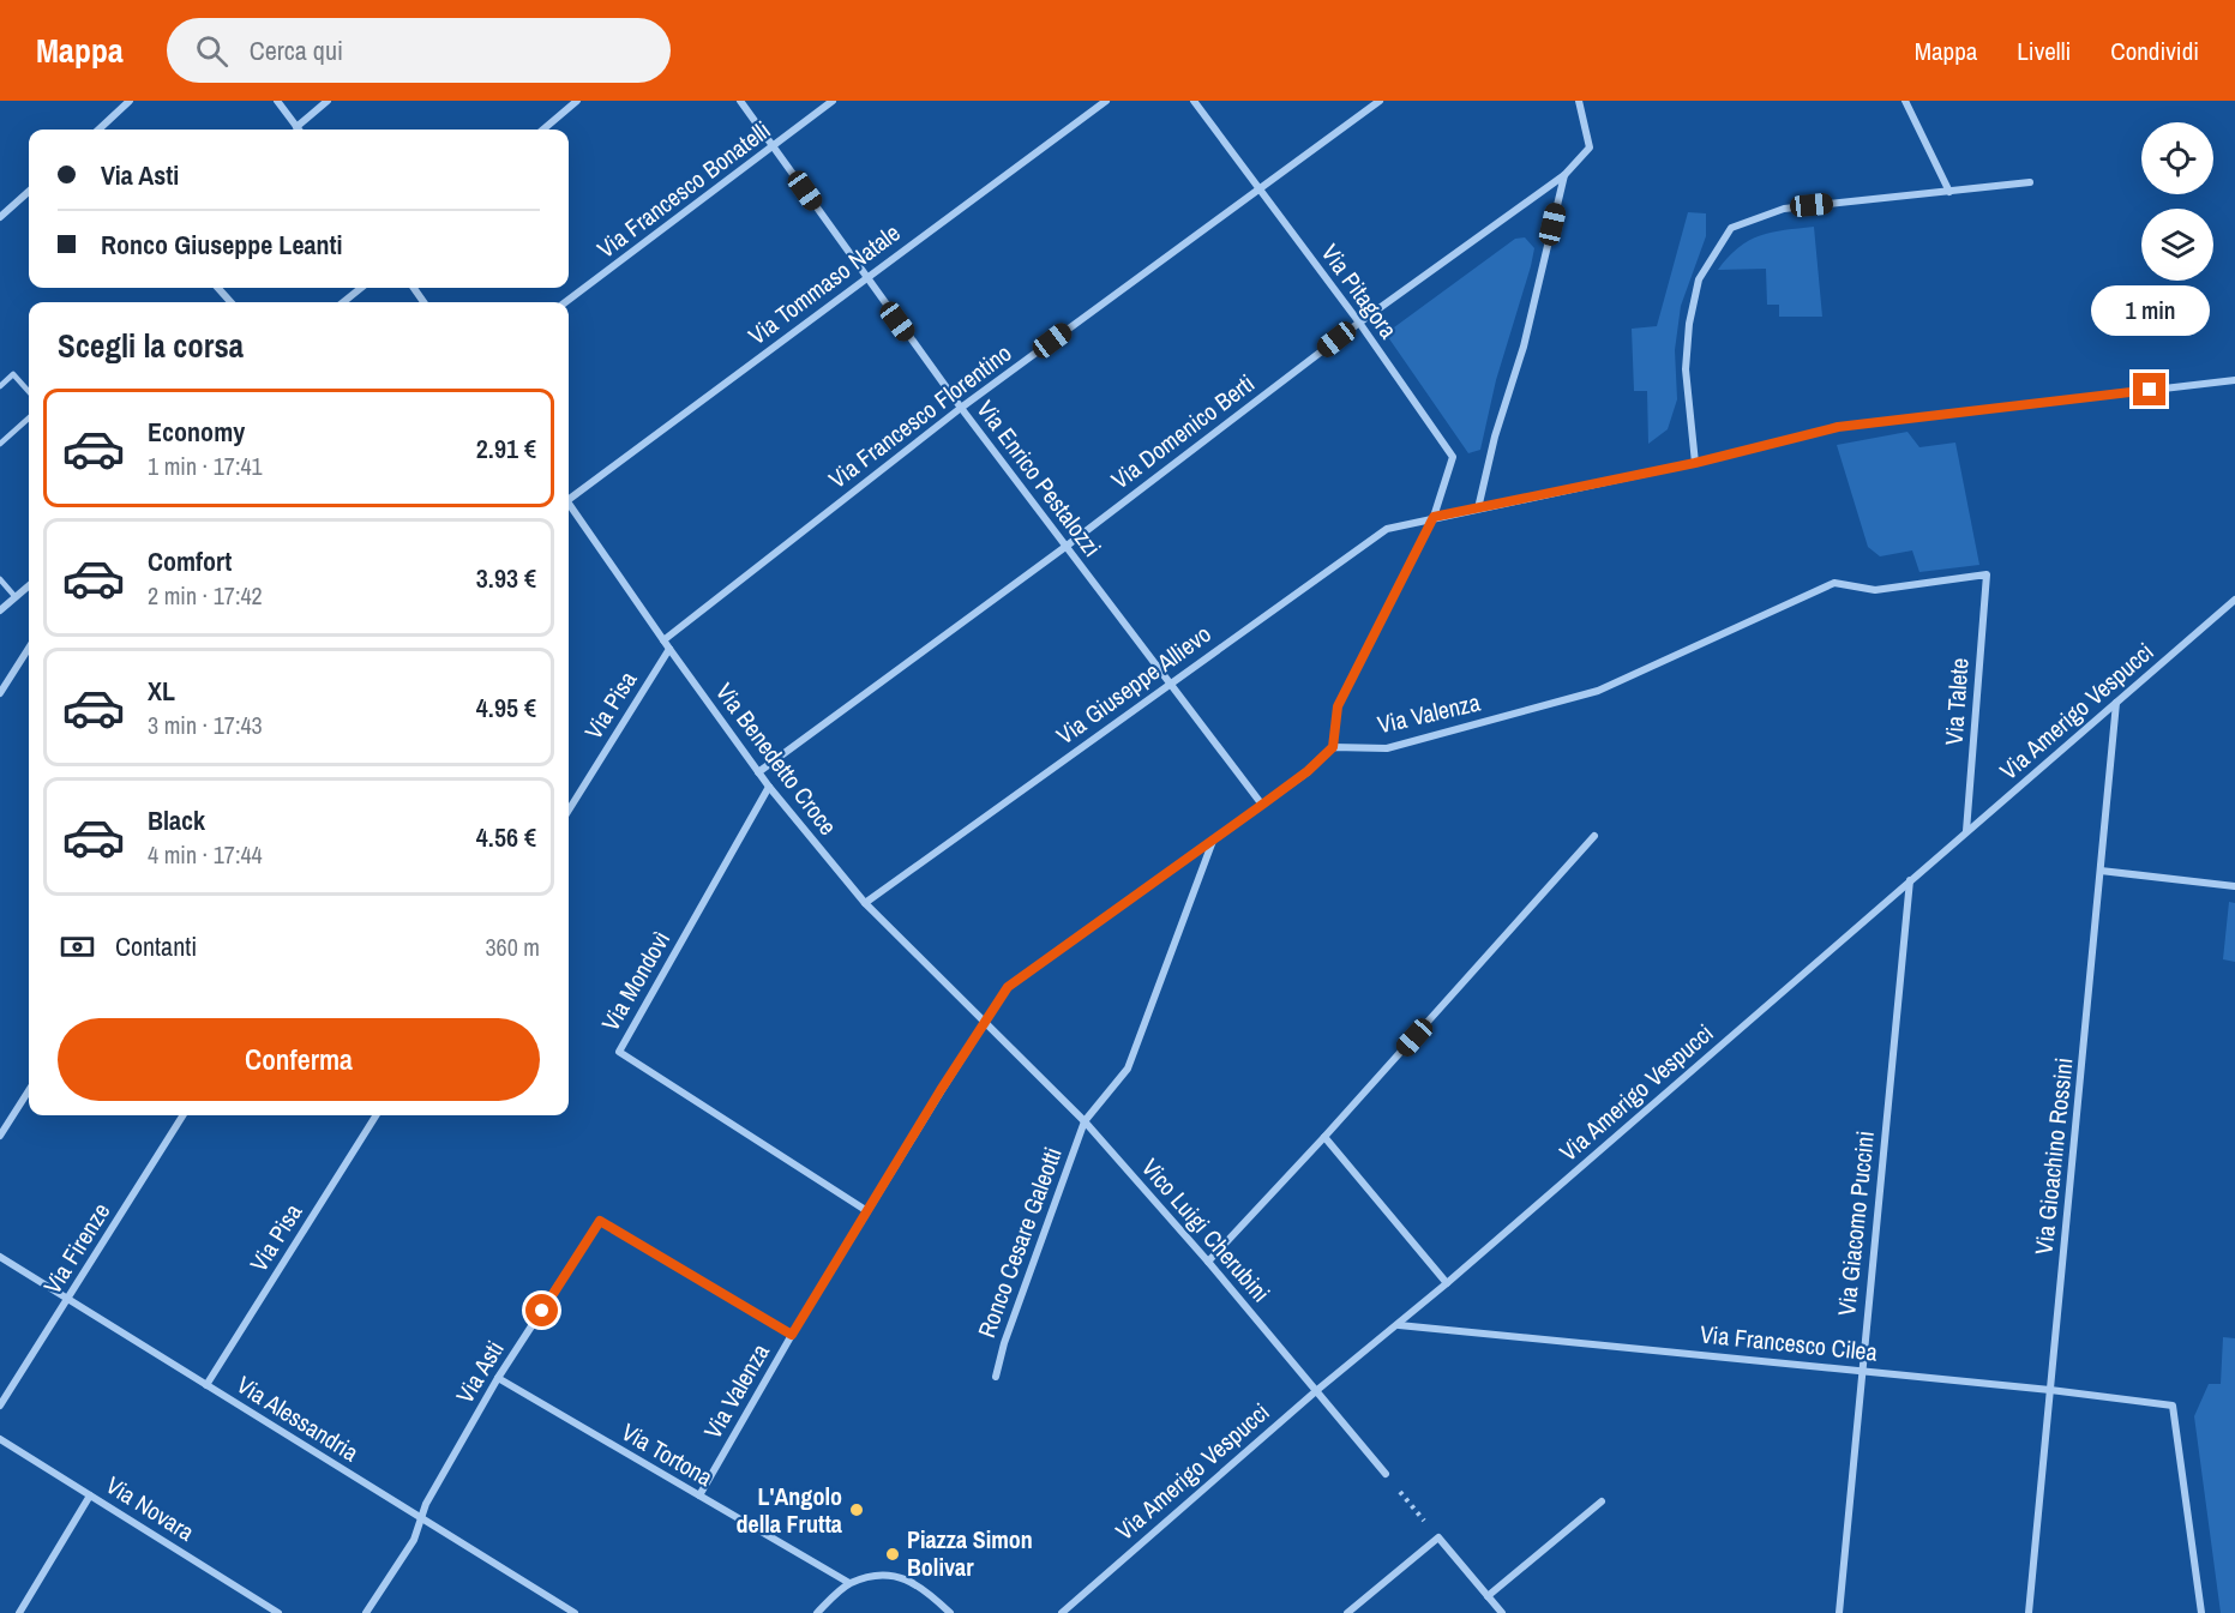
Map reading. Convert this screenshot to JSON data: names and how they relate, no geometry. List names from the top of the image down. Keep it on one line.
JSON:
{"streets":{"street":["Via Francesco Bonatelli","Via Tommaso Natale","Via Pitagora","Via Francesco Florentino","Via Domenico Berti","Via Enrico Pestalozzi","Via Giuseppe Allievo","Via Talete","Via Pisa","Via Amerigo Vespucci","Via Valenza","Via Benedetto Croce","Via Mondovì","Via Gioachino Rossini","Via Giacomo Puccini","Vico Luigi Cherubini","Ronco Cesare Galeotti","Via Firenze","Via Francesco Cilea","Via Asti","Via Alessandria","Via Tortona","Via Novara"]},"crossings":[["Via Francesco Bonatelli","Via Enrico Pestalozzi"],["Via Tommaso Natale","Via Enrico Pestalozzi"],["Via Pitagora","Via Francesco Florentino"],["Via Pitagora","Via Domenico Berti"],["Via Pitagora","Via Giuseppe Allievo"],["Via Francesco Florentino","Via Enrico Pestalozzi"],["Via Francesco Florentino","Via Benedetto Croce"],["Via Domenico Berti","Via Enrico Pestalozzi"],["Via Domenico Berti","Via Benedetto Croce"],["Via Enrico Pestalozzi","Via Giuseppe Allievo"],["Via Enrico Pestalozzi","Via Valenza"],["Via Giuseppe Allievo","Via Benedetto Croce"],["Via Talete","Via Amerigo Vespucci"],["Via Talete","Via Valenza"],["Via Pisa","Via Benedetto Croce"],["Via Pisa","Via Alessandria"],["Via Amerigo Vespucci","Via Gioachino Rossini"],["Via Amerigo Vespucci","Via Giacomo Puccini"],["Via Amerigo Vespucci","Vico Luigi Cherubini"],["Via Amerigo Vespucci","Via Francesco Cilea"],["Via Valenza","Via Benedetto Croce"],["Via Valenza","Via Mondovì"],["Via Valenza","Vico Luigi Cherubini"],["Via Valenza","Ronco Cesare Galeotti"],["Via Valenza","Via Asti"],["Via Valenza","Via Tortona"],["Via Benedetto Croce","Via Mondovì"],["Via Benedetto Croce","Vico Luigi Cherubini"],["Via Gioachino Rossini","Via Francesco Cilea"],["Via Giacomo Puccini","Via Francesco Cilea"],["Vico Luigi Cherubini","Ronco Cesare Galeotti"],["Via Firenze","Via Alessandria"],["Via Asti","Via Alessandria"],["Via Asti","Via Tortona"]],"places":["L'Angolo della Frutta","Piazza Simon Bolivar"],"page":{"header":"Mappa","search":"Cerca qui","nav":["Mappa","Livelli","Condividi"],"banner":["Via Asti","Ronco Giuseppe Leanti"],"bubble":"1 min","heading":"Scegli la corsa","list":[{"name":"Economy","note":"1 min · 17:41","value":"2.91 €"},{"name":"Comfort","note":"2 min · 17:42","value":"3.93 €"},{"name":"XL","note":"3 min · 17:43","value":"4.95 €"},{"name":"Black","note":"4 min · 17:44","value":"4.56 €"}],"pay":["Contanti","360 m"],"buttons":"Conferma"}}
